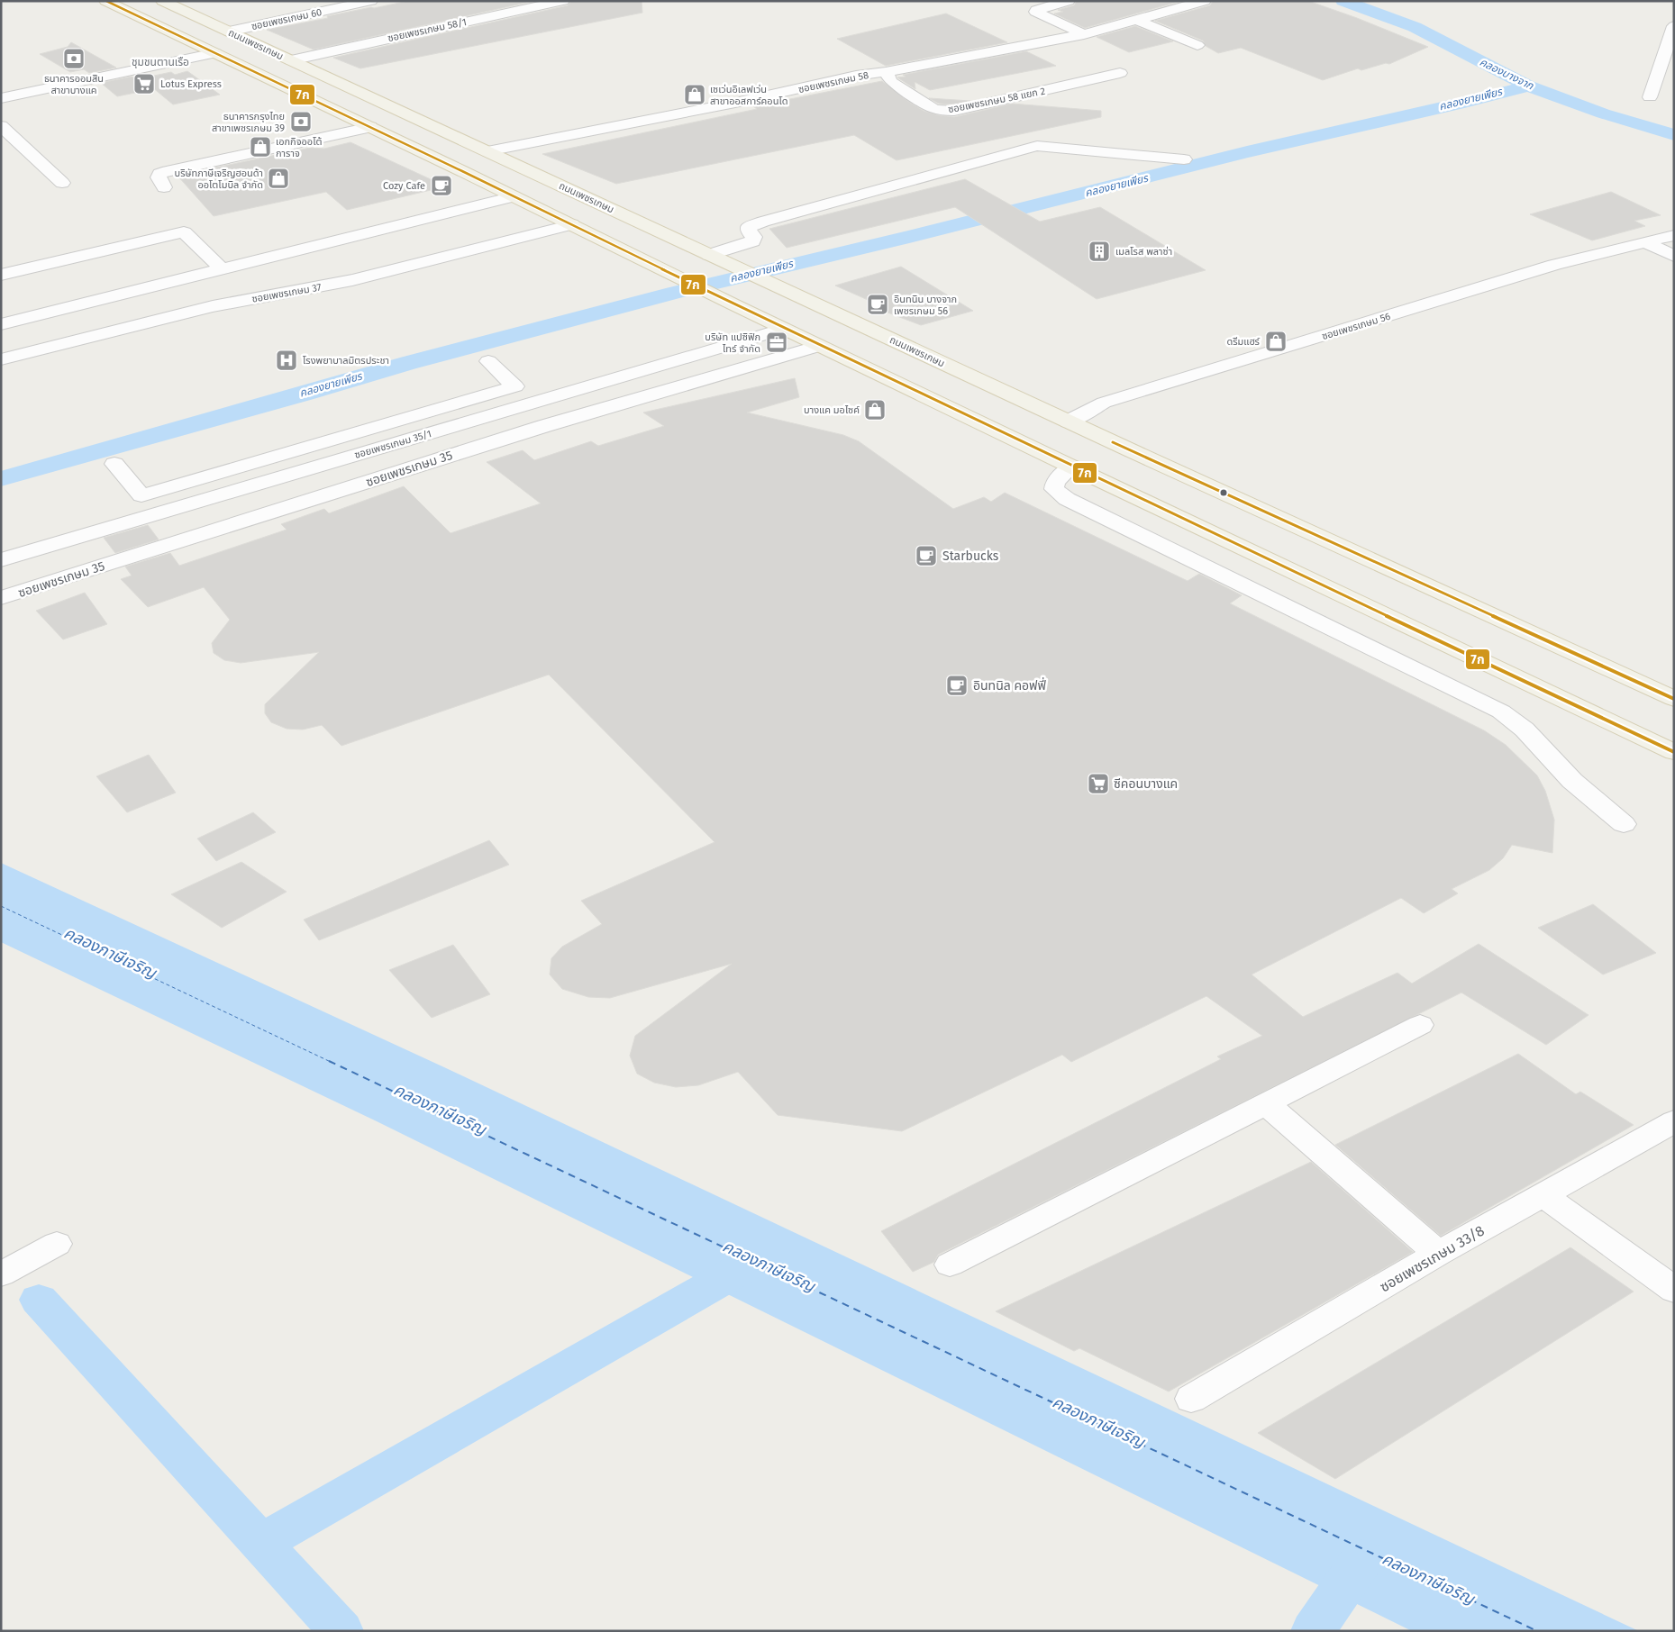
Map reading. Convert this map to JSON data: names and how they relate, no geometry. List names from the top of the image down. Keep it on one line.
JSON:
{"streets":{"main road":["ถนนเพชรเกษม"],"street":["ซอยเพชรเกษม 60","ซอยเพชรเกษม 58/1","ซอยเพชรเกษม 58","ซอยเพชรเกษม 58 แยก 2","ซอยเพชรเกษม 37","ซอยเพชรเกษม 56","ซอยเพชรเกษม 35/1","ซอยเพชรเกษม 35","ซอยเพชรเกษม 33/8"]},"crossings":[["ซอยเพชรเกษม 60","ถนนเพชรเกษม"],["ซอยเพชรเกษม 58/1","ถนนเพชรเกษม"],["ถนนเพชรเกษม","ซอยเพชรเกษม 58"],["ถนนเพชรเกษม","ซอยเพชรเกษม 56"],["ซอยเพชรเกษม 58","ซอยเพชรเกษม 58 แยก 2"]],"districts":["ชุมชนตานเรือ"],"water":["คลองบางจาก","คลองยายเพียร","คลองภาษีเจริญ"],"places":{"bank":["ธนาคารออมสิน สาขาบางแค","ธนาคารกรุงไทย สาขาเพชรเกษม 39"],"supermarket":["Lotus Express","ซีคอนบางแค"],"shop":["เซเว่นอิเลฟเว่น สาขาออสการ์คอนโด","เอกกิจออโต้ การาจ","บริษัทภาษีเจริญฮอนด้า ออโตโมบิล จำกัด","ดรีมแฮร์","บางแค มอไซค์"],"cafe":["Cozy Cafe","อินทนิน บางจาก เพชรเกษม 56","Starbucks","อินทนิล คอฟฟี่"],"building":["เมลโรส พลาซ่า"],"office":["บริษัท แปซิฟิก ไทร์ จำกัด"],"hospital":["โรงพยาบาลมิตรประชา"]},"lines":["transit line 7ก"]}
